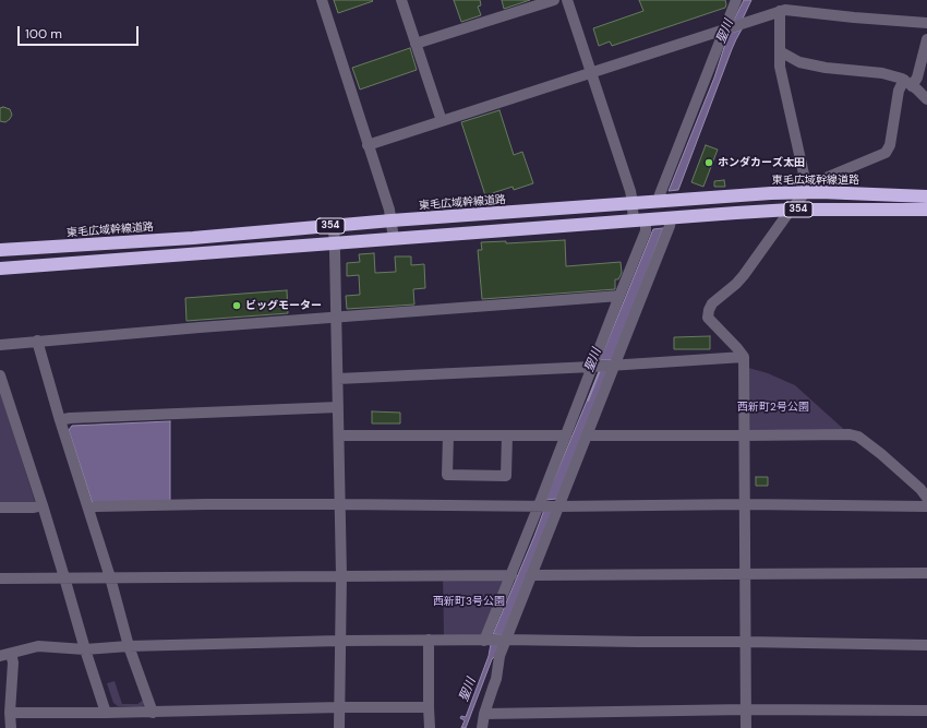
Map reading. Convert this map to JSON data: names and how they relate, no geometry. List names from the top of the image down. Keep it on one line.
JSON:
{"streets":{"highway":["東毛広域幹線道路","354"]},"water":["聖川"],"parks":["西新町2号公園","西新町3号公園"],"places":["ホンダカーズ太田","ビッグモーター"],"scale_bar":"100 m"}
